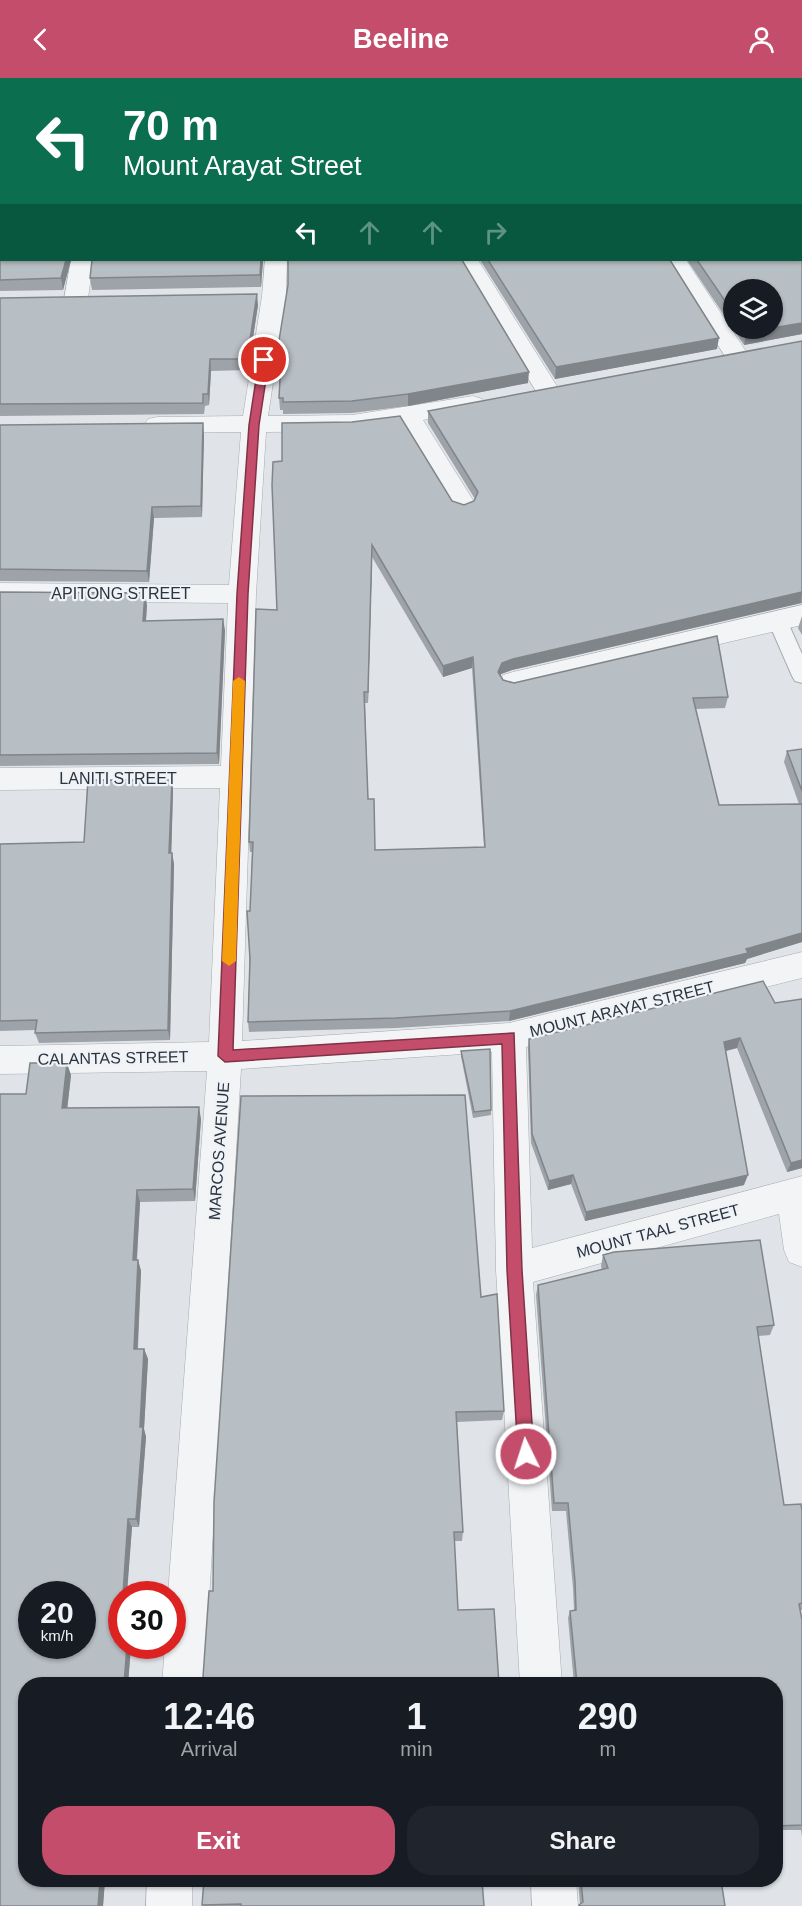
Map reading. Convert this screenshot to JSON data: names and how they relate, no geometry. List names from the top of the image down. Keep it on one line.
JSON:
{"streets":{"street":["APITONG STREET","LANITI STREET","MOUNT ARAYAT STREET","CALANTAS STREET","MARCOS AVENUE","MOUNT TAAL STREET"]},"crossings":[["APITONG STREET","MARCOS AVENUE"],["LANITI STREET","MARCOS AVENUE"],["MOUNT ARAYAT STREET","CALANTAS STREET"],["MOUNT ARAYAT STREET","MARCOS AVENUE"],["CALANTAS STREET","MARCOS AVENUE"]],"page":{"header":"Beeline","turn":["70 m","Mount Arayat Street"],"speed":"20 km/h","limit":"30","eta":["12:46","Arrival","1","min","290","m"],"buttons":["Exit","Share"]}}
